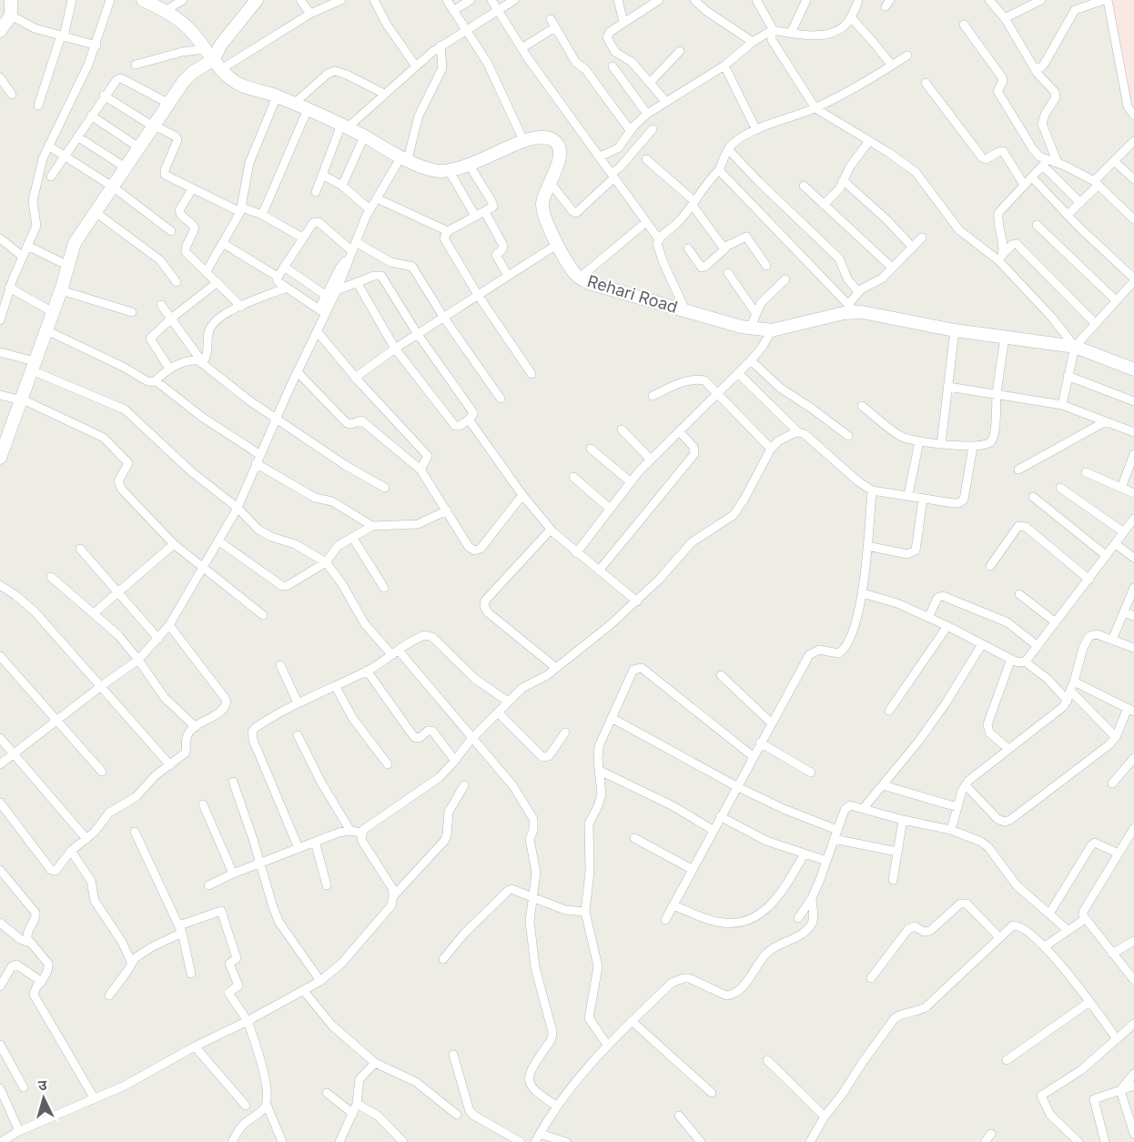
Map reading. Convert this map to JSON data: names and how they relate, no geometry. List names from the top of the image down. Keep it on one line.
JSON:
{"streets":{"main road":["Rehari Road"]},"north":"top"}
